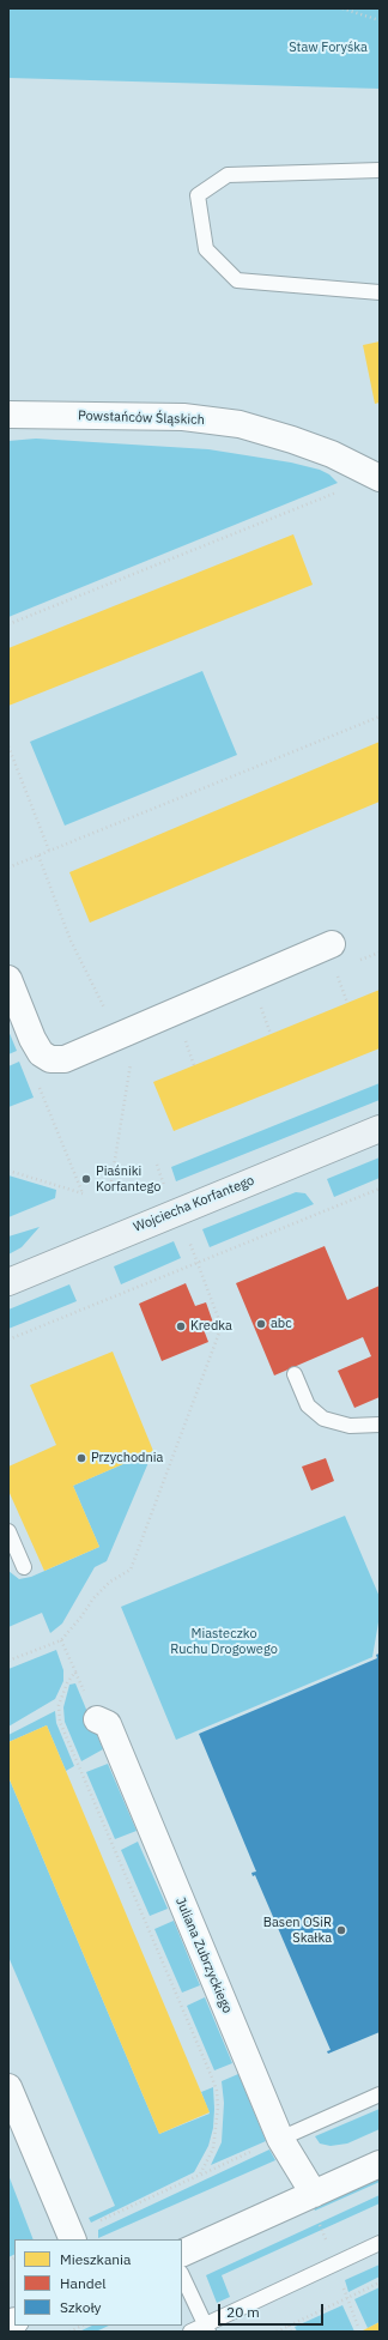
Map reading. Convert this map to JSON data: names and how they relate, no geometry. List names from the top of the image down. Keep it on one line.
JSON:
{"streets":{"street":["Powstańców Śląskich","Wojciecha Korfantego","Juliana Zubrzyckiego"]},"parks":["Staw Foryśka","Miasteczko Ruchu Drogowego"],"places":["Piaśniki Korfantego","abc","Kredka","Przychodnia","Basen OSiR Skałka"],"legend":["Mieszkania","Handel","Szkoły"],"scale_bar":"20 m"}
